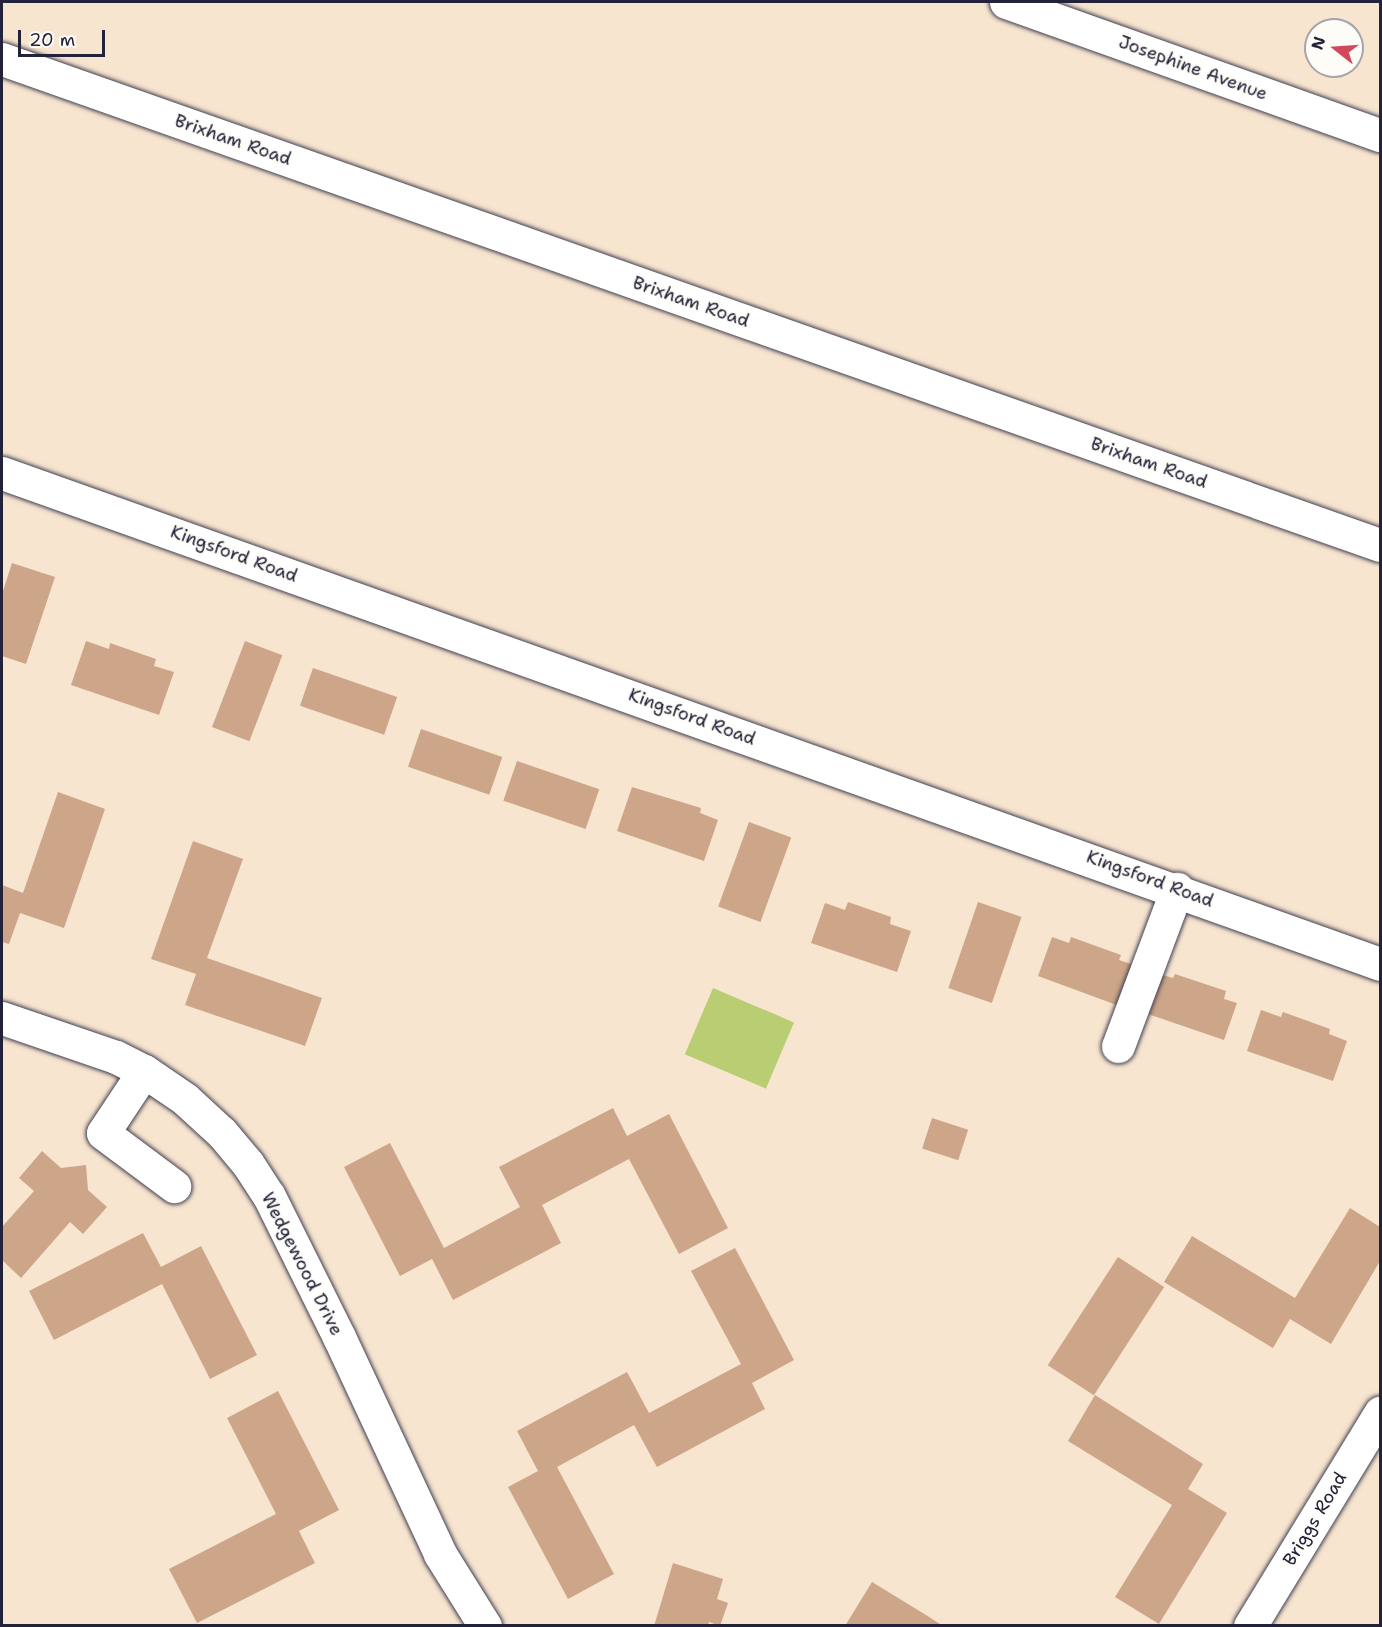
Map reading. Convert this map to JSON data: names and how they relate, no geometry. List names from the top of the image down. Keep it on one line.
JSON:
{"streets":{"street":["Josephine Avenue","Brixham Road","Kingsford Road","Wedgewood Drive","Briggs Road"]},"scale_bar":"20 m","north":"left"}
